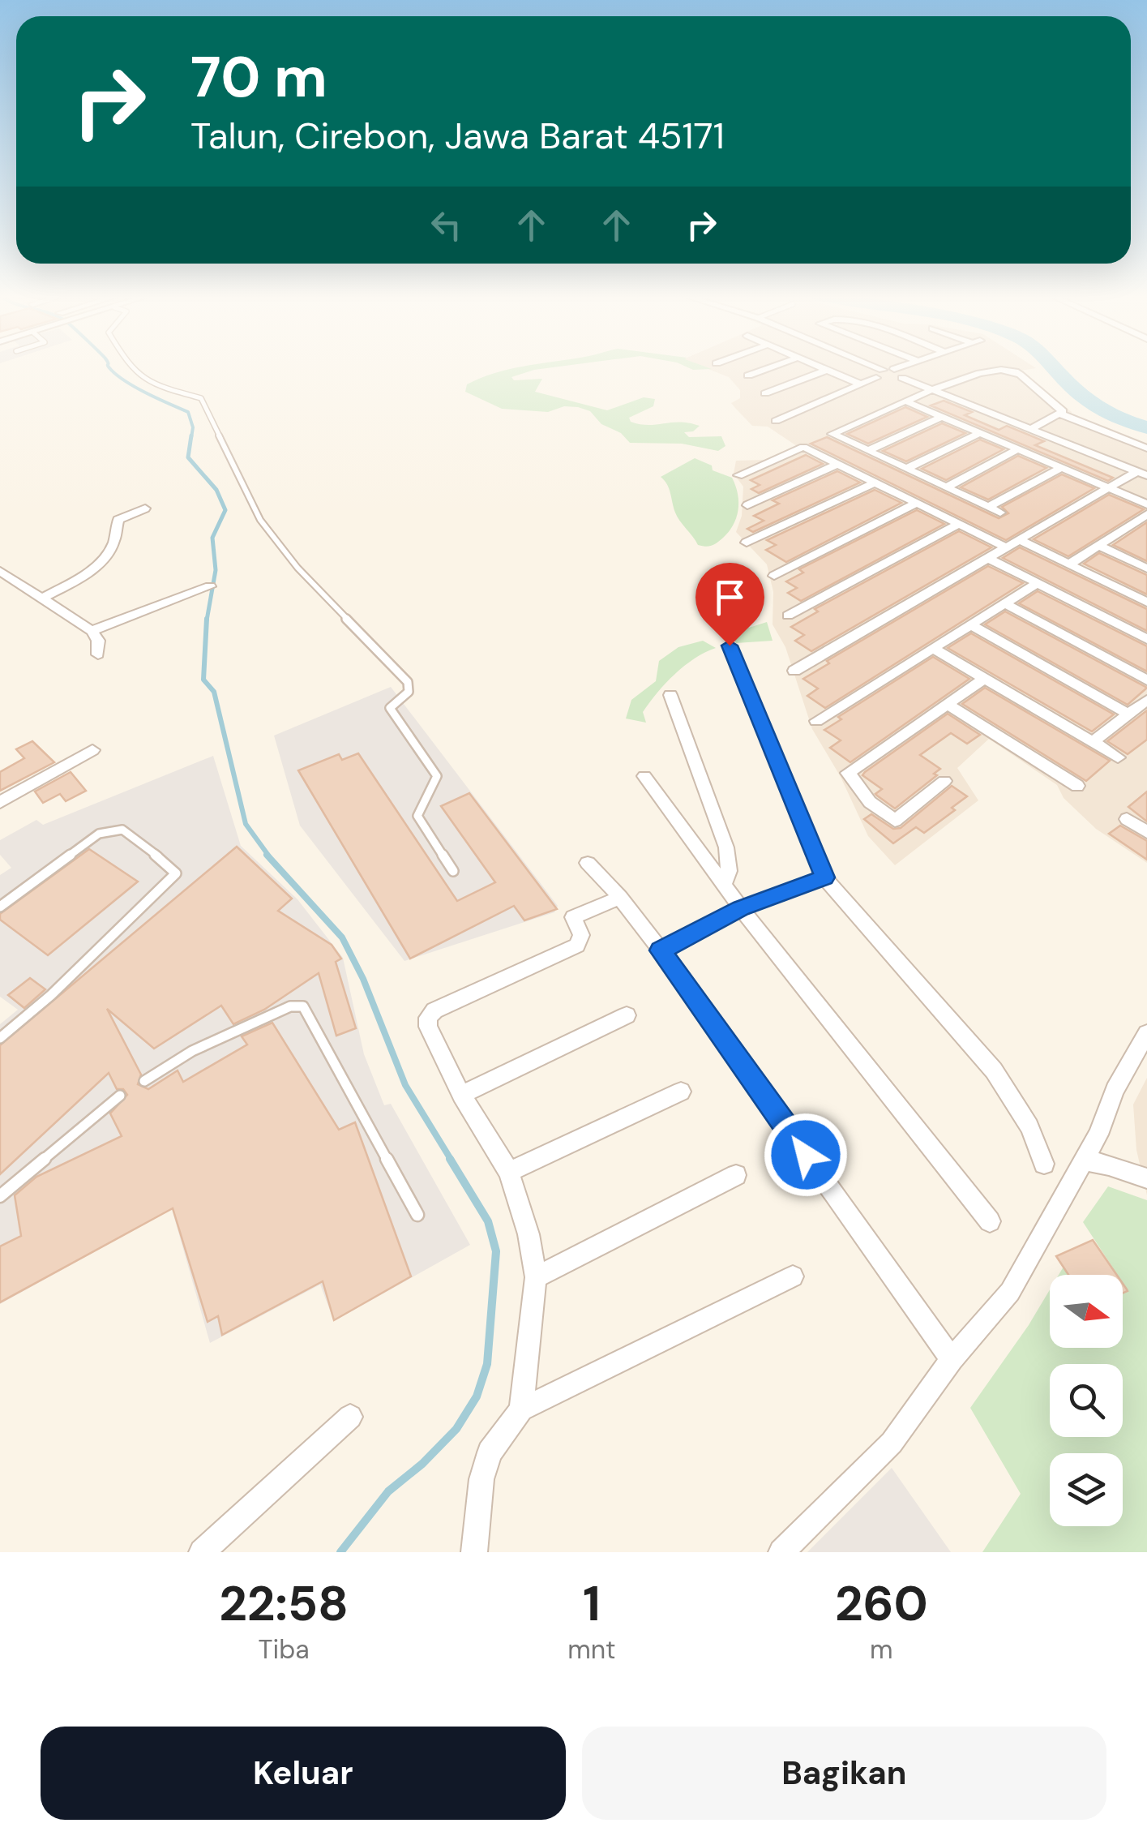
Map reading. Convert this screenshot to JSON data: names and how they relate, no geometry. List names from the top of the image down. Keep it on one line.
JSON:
{"north":"right","page":{"turn":["70 m","Talun, Cirebon, Jawa Barat 45171"],"eta":["22:58","Tiba","1","mnt","260","m"],"buttons":["Keluar","Bagikan"]}}
